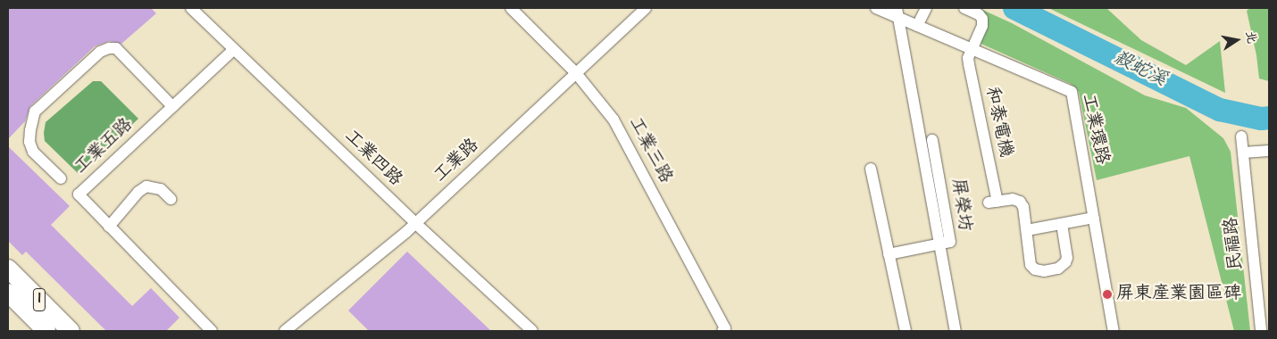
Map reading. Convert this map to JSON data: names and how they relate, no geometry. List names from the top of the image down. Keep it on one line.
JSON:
{"streets":{"main road":["1"],"street":["和泰電機","工業環路","工業五路","工業三路","工業四路","工業路","屏榮坊","民福路"]},"crossings":[["和泰電機","工業環路"],["工業五路","工業四路"],["工業三路","工業路"],["工業四路","工業路"]],"water":["殺蛇溪"],"places":["屏東產業園區碑"],"north":"right"}
